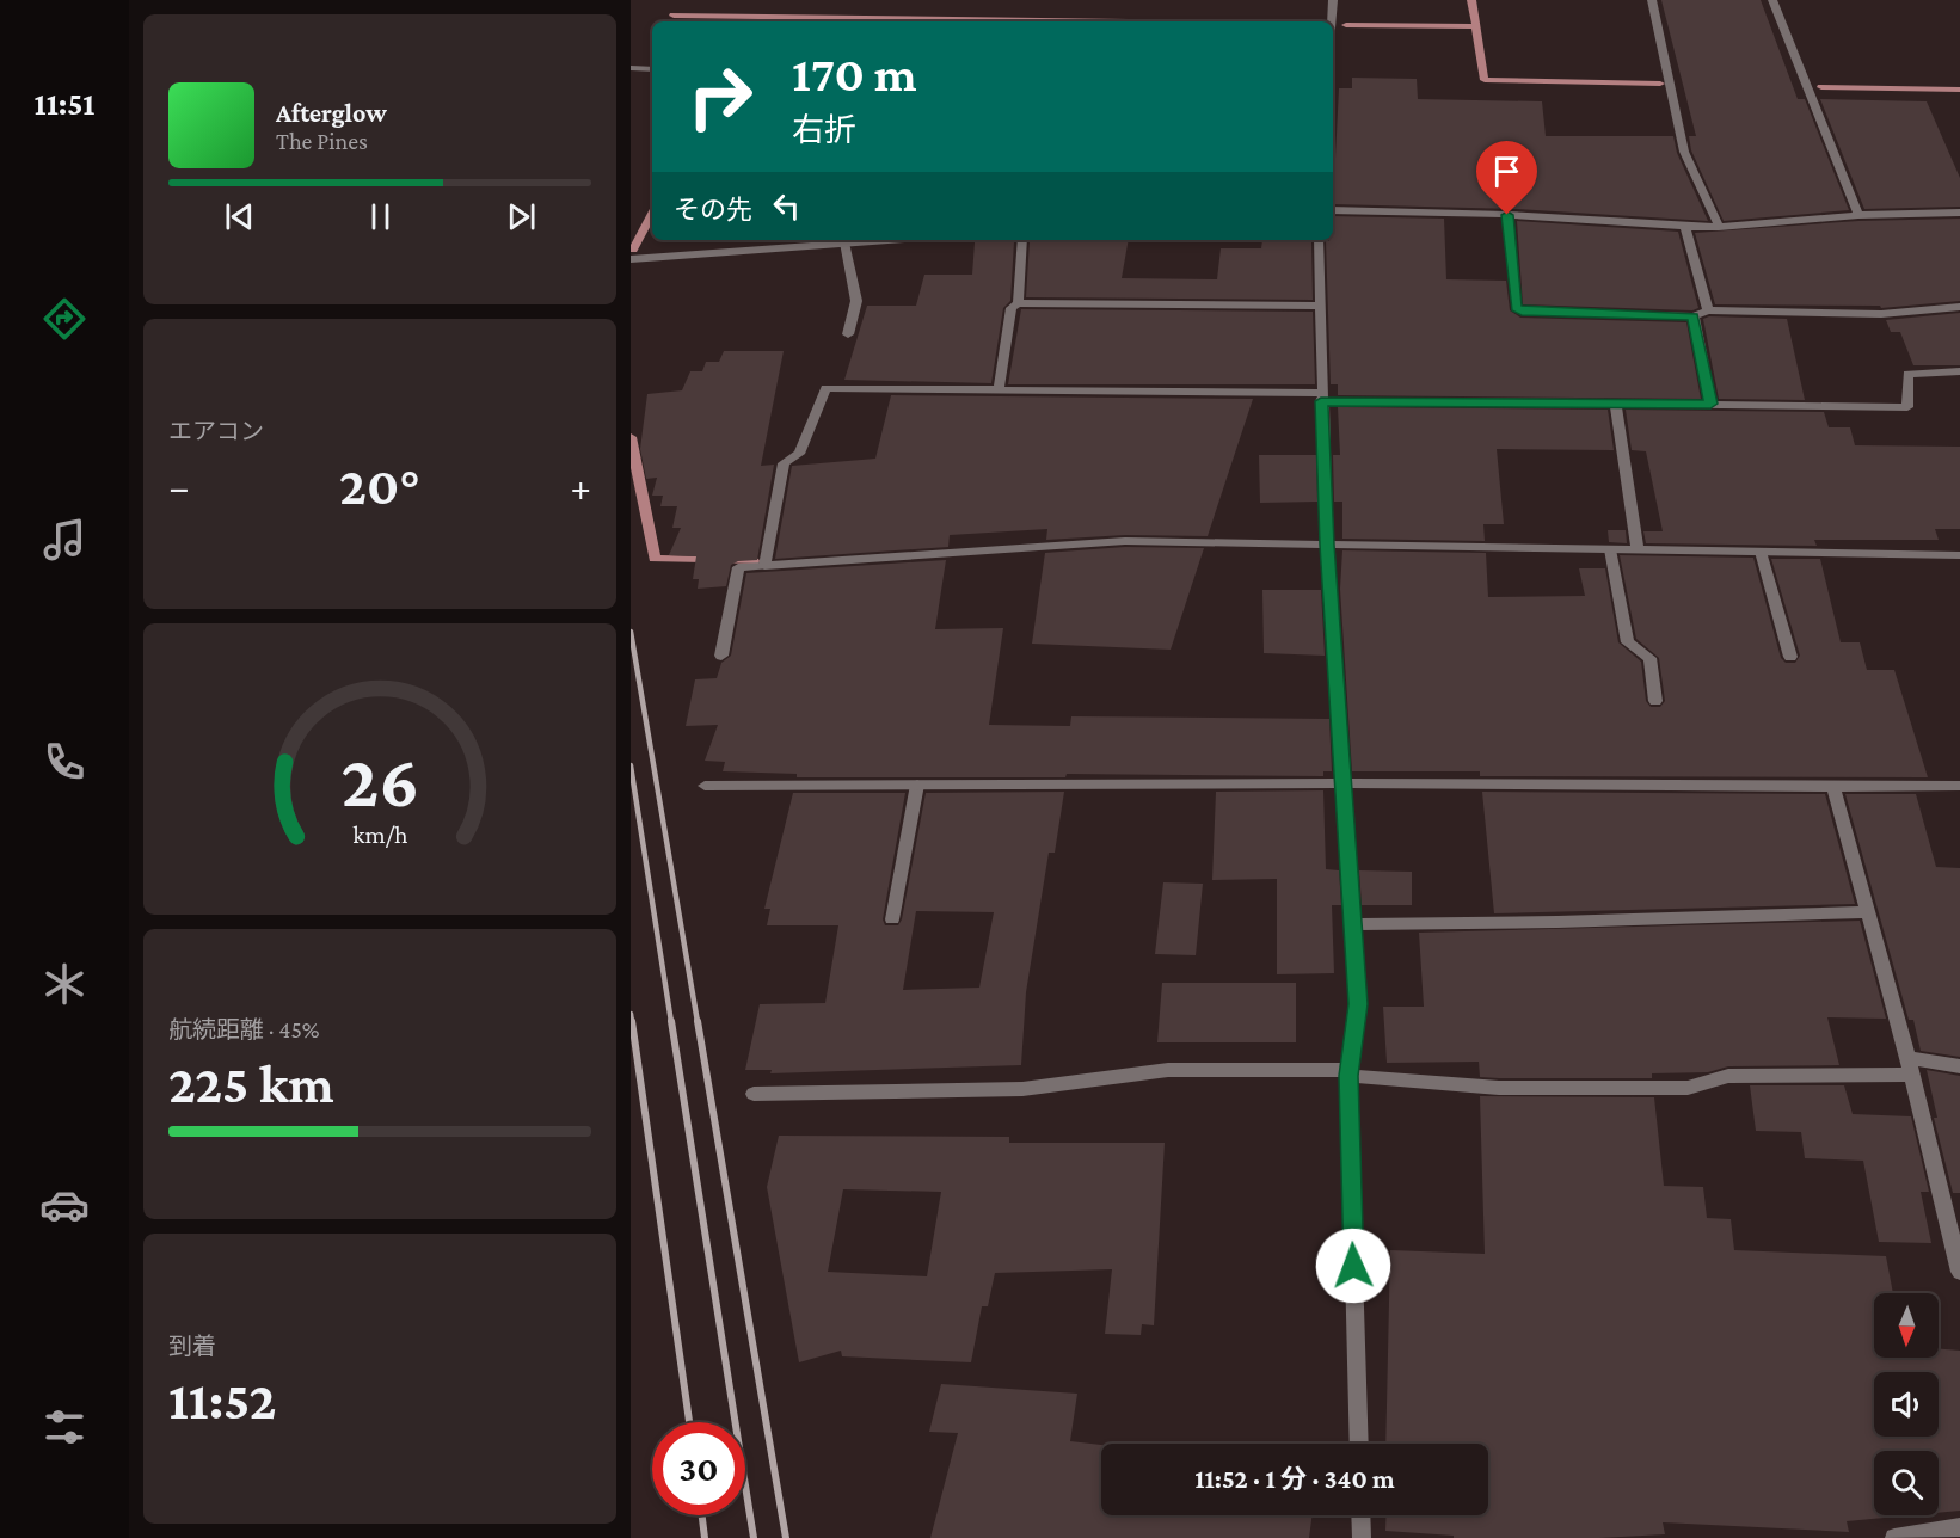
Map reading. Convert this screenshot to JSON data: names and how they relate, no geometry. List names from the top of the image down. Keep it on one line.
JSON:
{"north":"bottom","page":{"tabs":"11:51","turn":["170 m","右折"],"song":["Afterglow","The Pines"],"then":"その先","tile":["エアコン",["航続距離 · 45%","225 km"],["到着","11:52"]],"heat":["−","20°","+"],"limit":"30","trip":"11:52 · 1 分 · 340 m","gauge":["26","km/h"]}}
